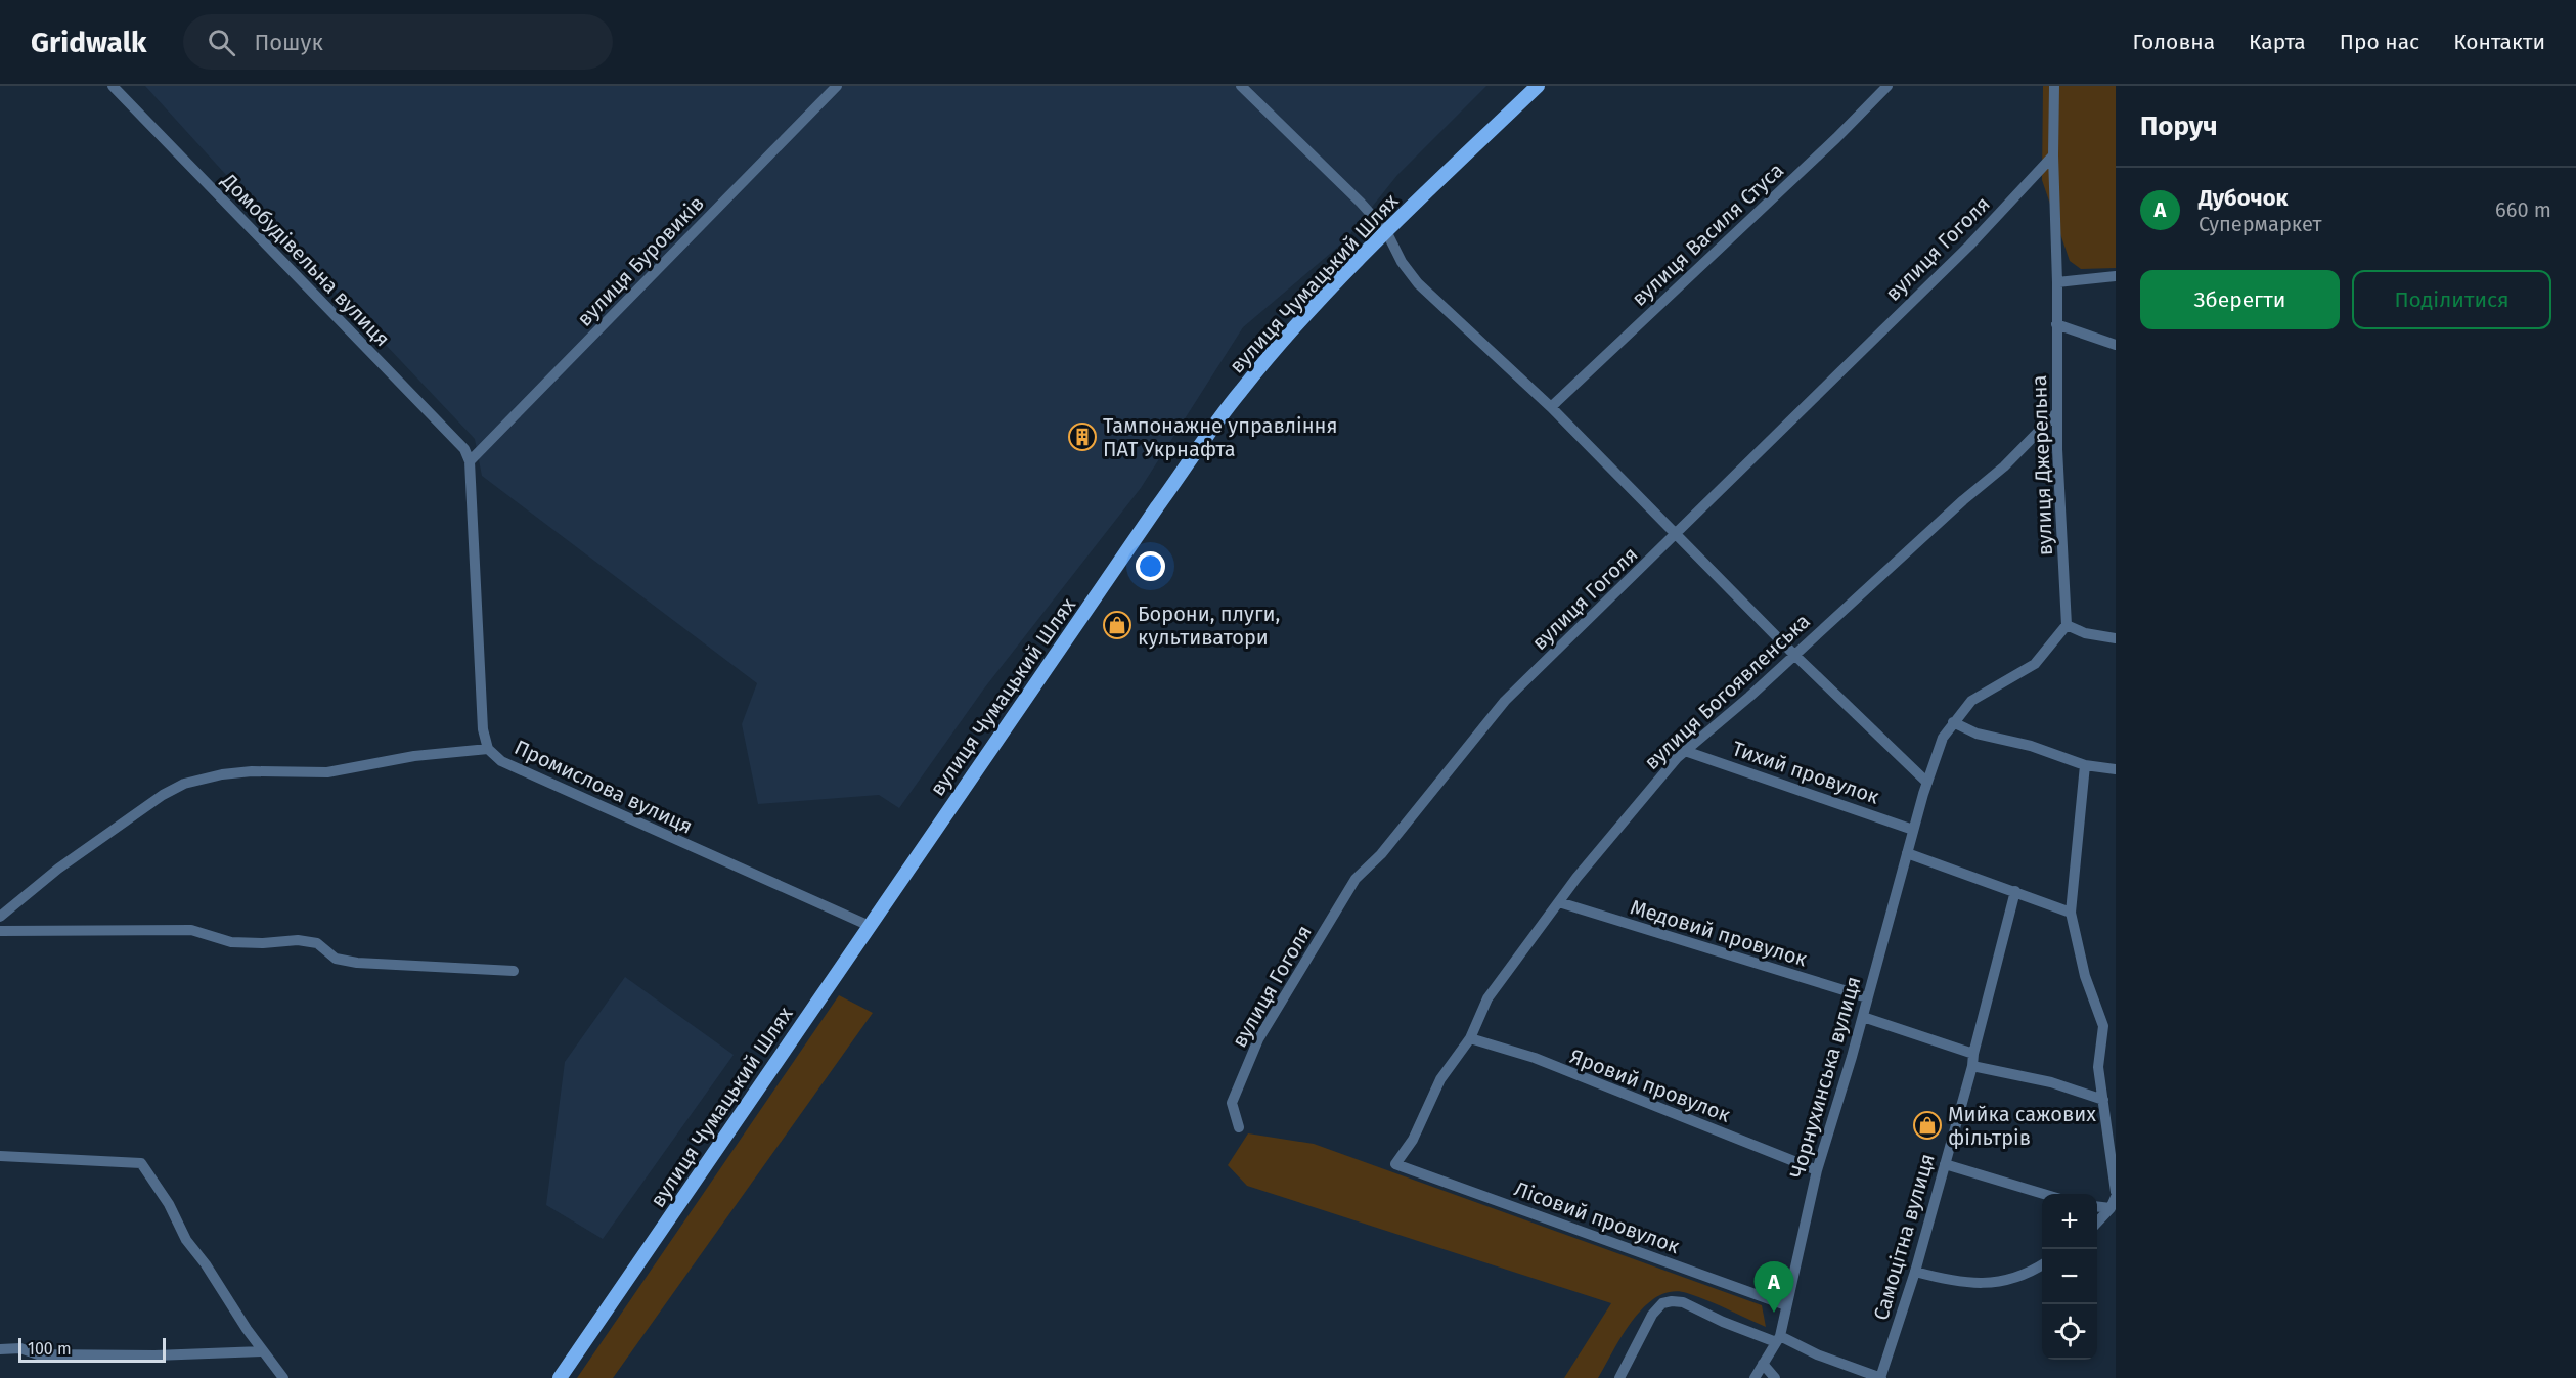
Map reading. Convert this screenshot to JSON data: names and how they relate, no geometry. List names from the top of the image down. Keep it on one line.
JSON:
{"streets":{"main road":["вулиця Чумацький Шлях"],"street":["вулиця Василя Стуса","вулиця Гоголя","Домобудівельна вулиця","вулиця Буровиків","вулиця Джерельна","вулиця Богоявленська","Тихий провулок","Промислова вулиця","Медовий провулок","Чорнухинська вулиця","Яровий провулок","Лісовий провулок","Самоцітна вулиця"]},"crossings":[["вулиця Гоголя","вулиця Джерельна"],["Домобудівельна вулиця","вулиця Буровиків"],["Домобудівельна вулиця","Промислова вулиця"],["вулиця Буровиків","Промислова вулиця"],["вулиця Чумацький Шлях","Промислова вулиця"],["вулиця Джерельна","вулиця Богоявленська"],["вулиця Богоявленська","Тихий провулок"],["вулиця Богоявленська","Медовий провулок"],["вулиця Богоявленська","Яровий провулок"],["вулиця Богоявленська","Лісовий провулок"],["Тихий провулок","Чорнухинська вулиця"],["Медовий провулок","Чорнухинська вулиця"],["Чорнухинська вулиця","Яровий провулок"],["Чорнухинська вулиця","Лісовий провулок"]],"places":{"building":["Тампонажне управління ПАТ Укрнафта"],"shop":["Борони, плуги, культиватори","Мийка сажових фільтрів"]},"scale_bar":"100 m","page":{"header":"Gridwalk","search":"Пошук","nav":["Головна","Карта","Про нас","Контакти"],"heading":"Поруч","list":[{"mark":"A","name":"Дубочок","note":"Супермаркет","value":"660 m"}],"buttons":["Зберегти","Поділитися"],"map_buttons":["+","−"],"pins":"A","scale":"100 m"}}
